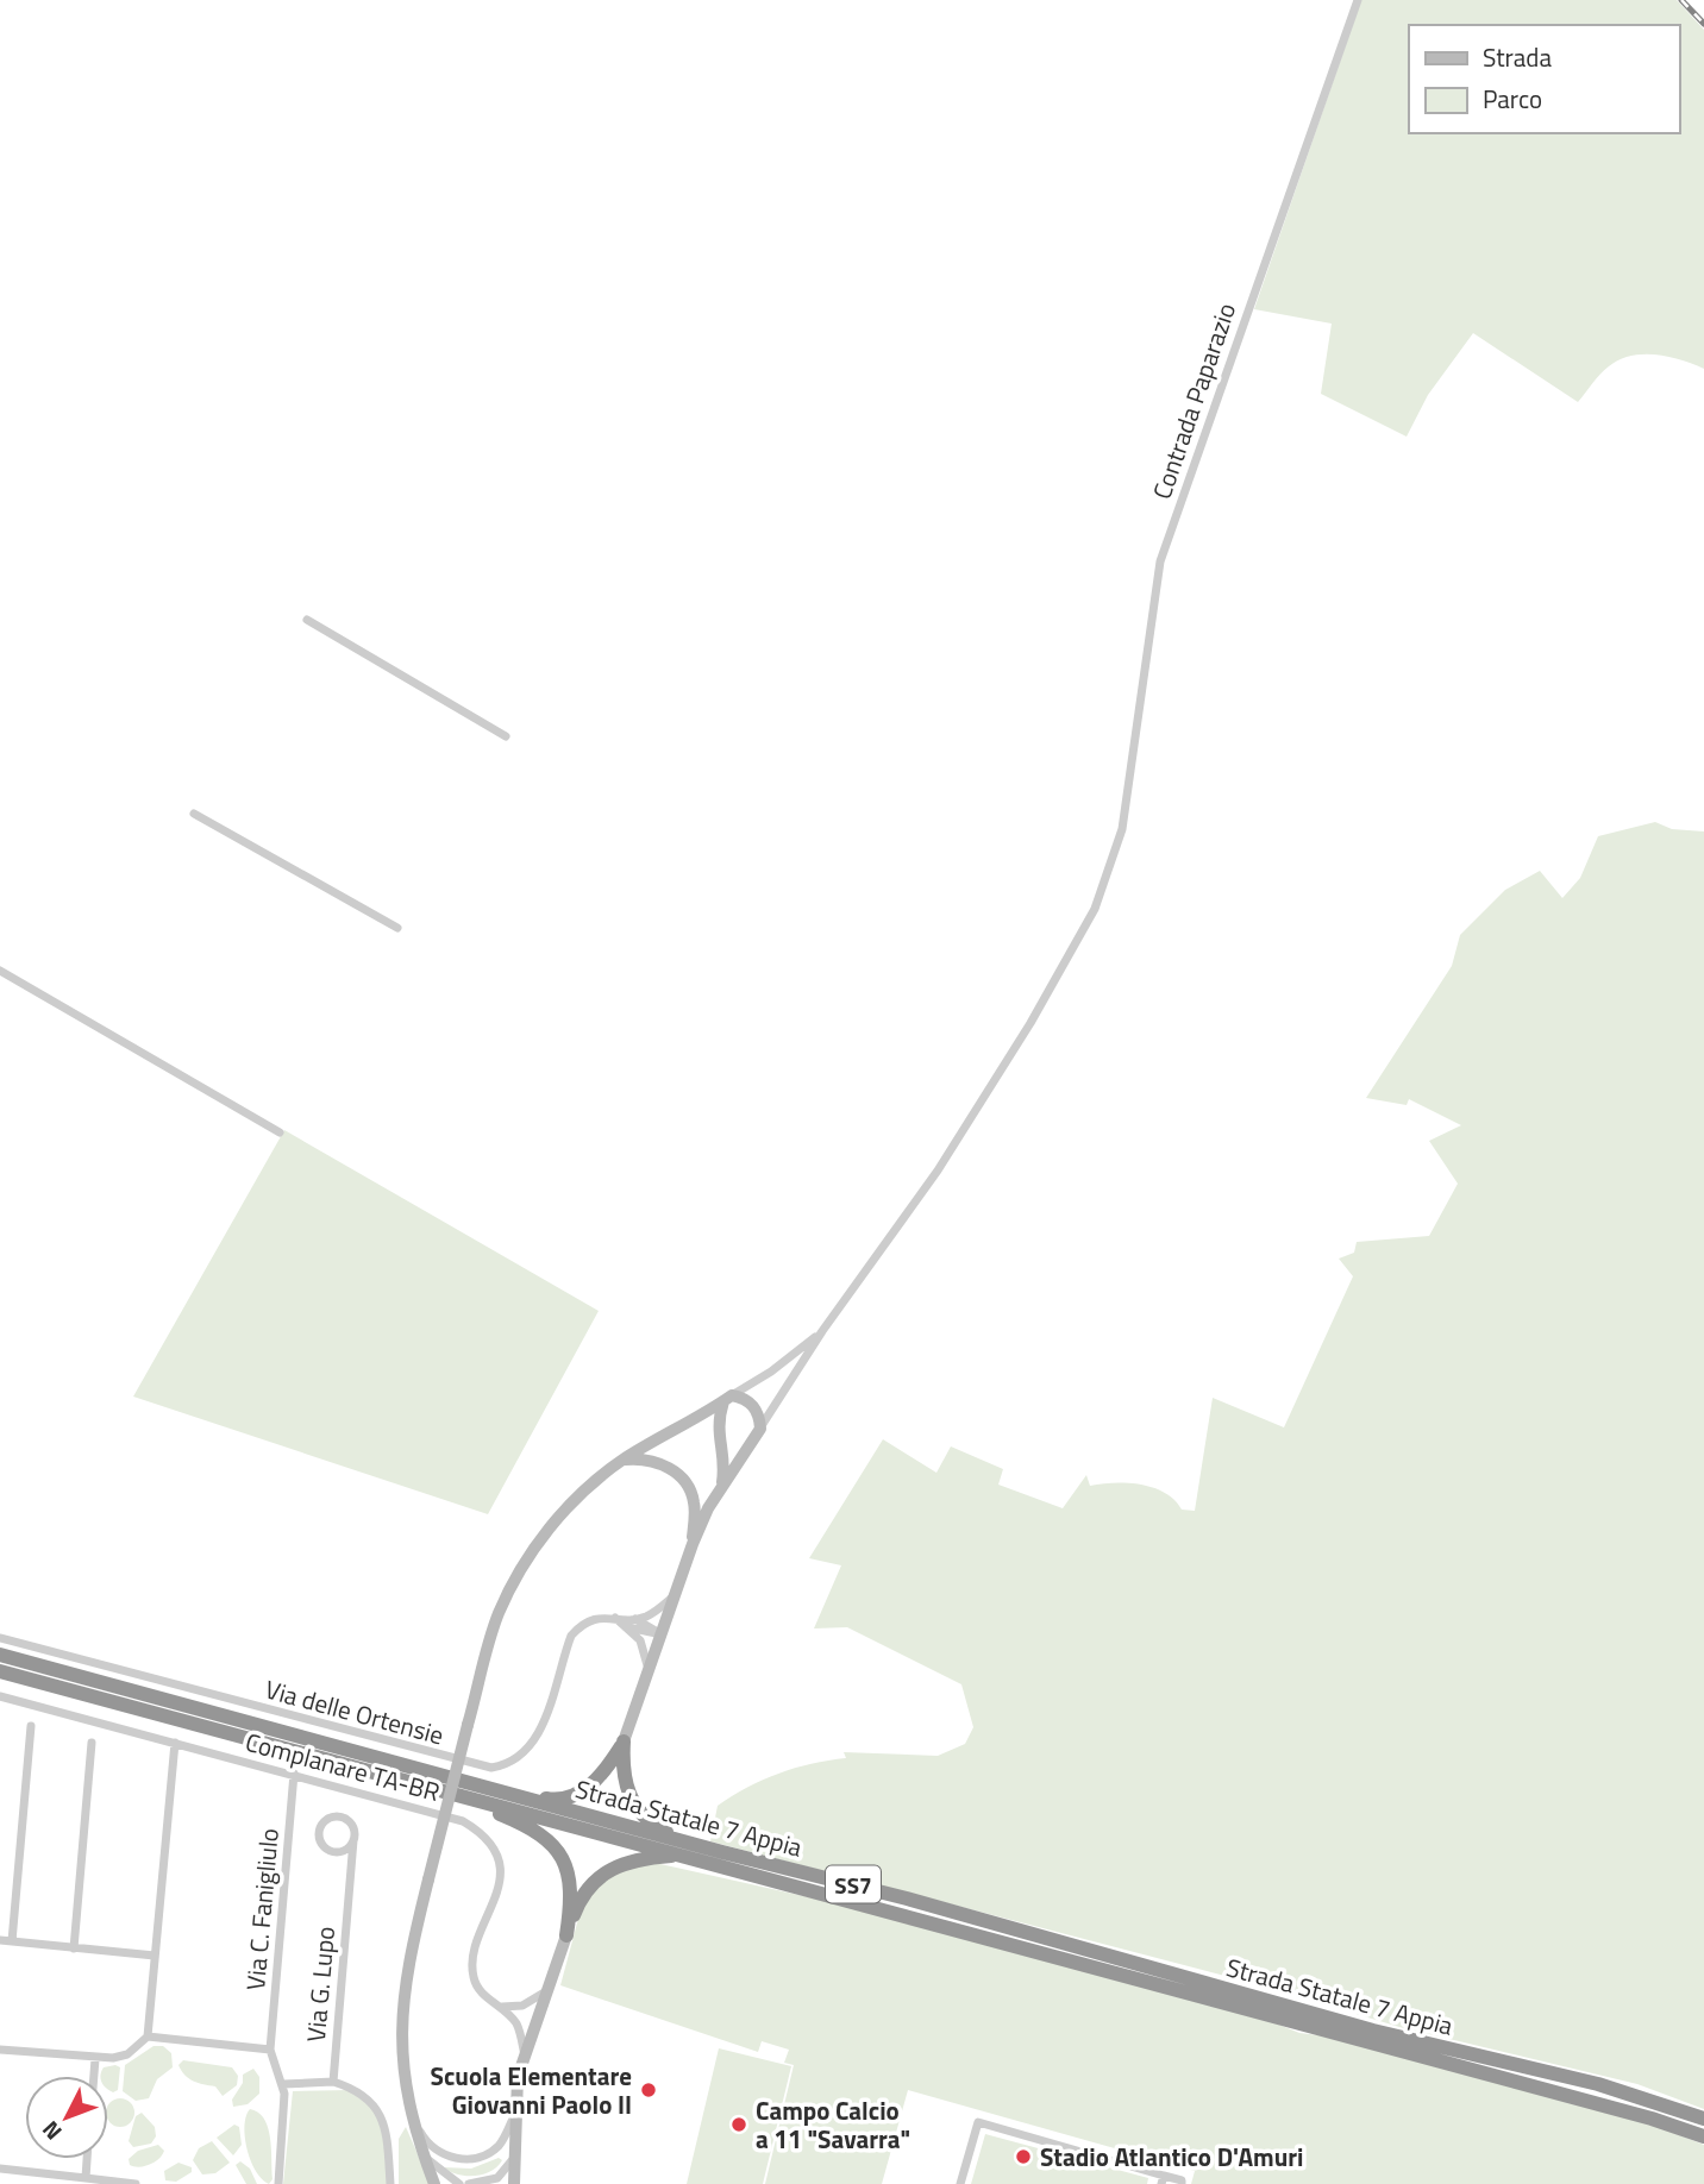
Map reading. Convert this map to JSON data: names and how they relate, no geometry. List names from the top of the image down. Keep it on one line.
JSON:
{"streets":{"highway":["Strada Statale 7 Appia","SS7"],"street":["Contrada Paparazio","Via delle Ortensie","Complanare TA-BR","Via C. Fanigliulo","Via G. Lupo"]},"crossings":[["Complanare TA-BR","Via C. Fanigliulo"]],"places":["Scuola Elementare Giovanni Paolo II","Campo Calcio a 11 \"Savarra\"","Stadio Atlantico D'Amuri"],"legend":["Strada","Parco"],"north":"bottom left"}
